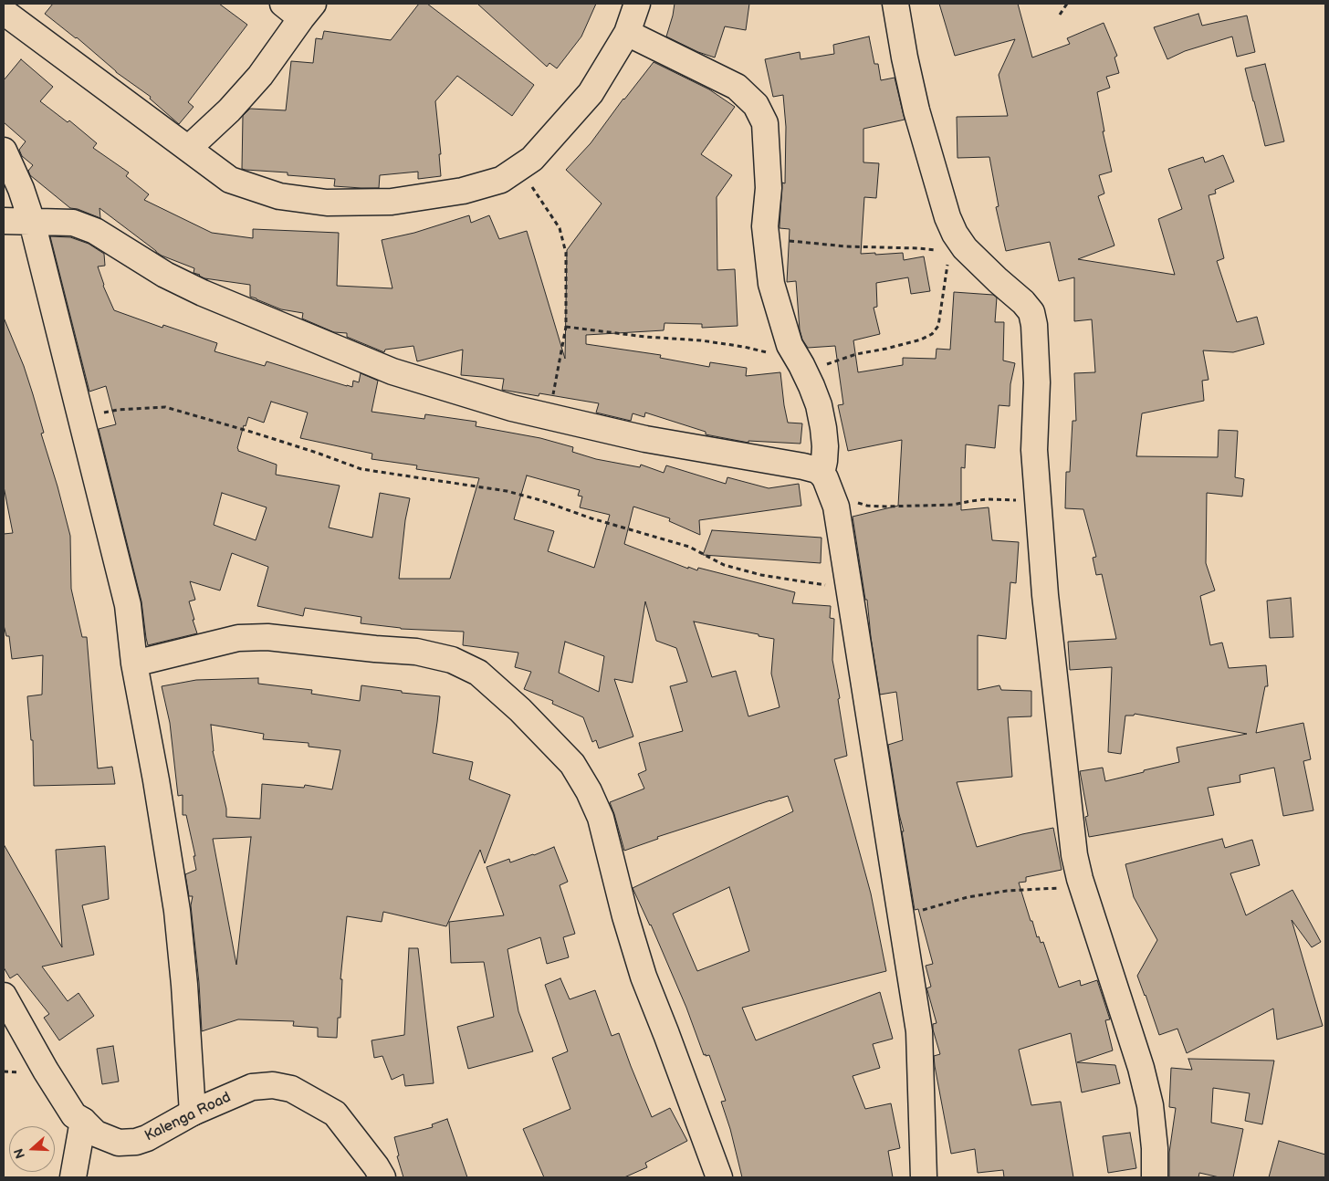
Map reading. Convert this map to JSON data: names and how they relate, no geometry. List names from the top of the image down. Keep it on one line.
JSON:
{"streets":{"street":["Kalenga Road"]},"north":"left"}
